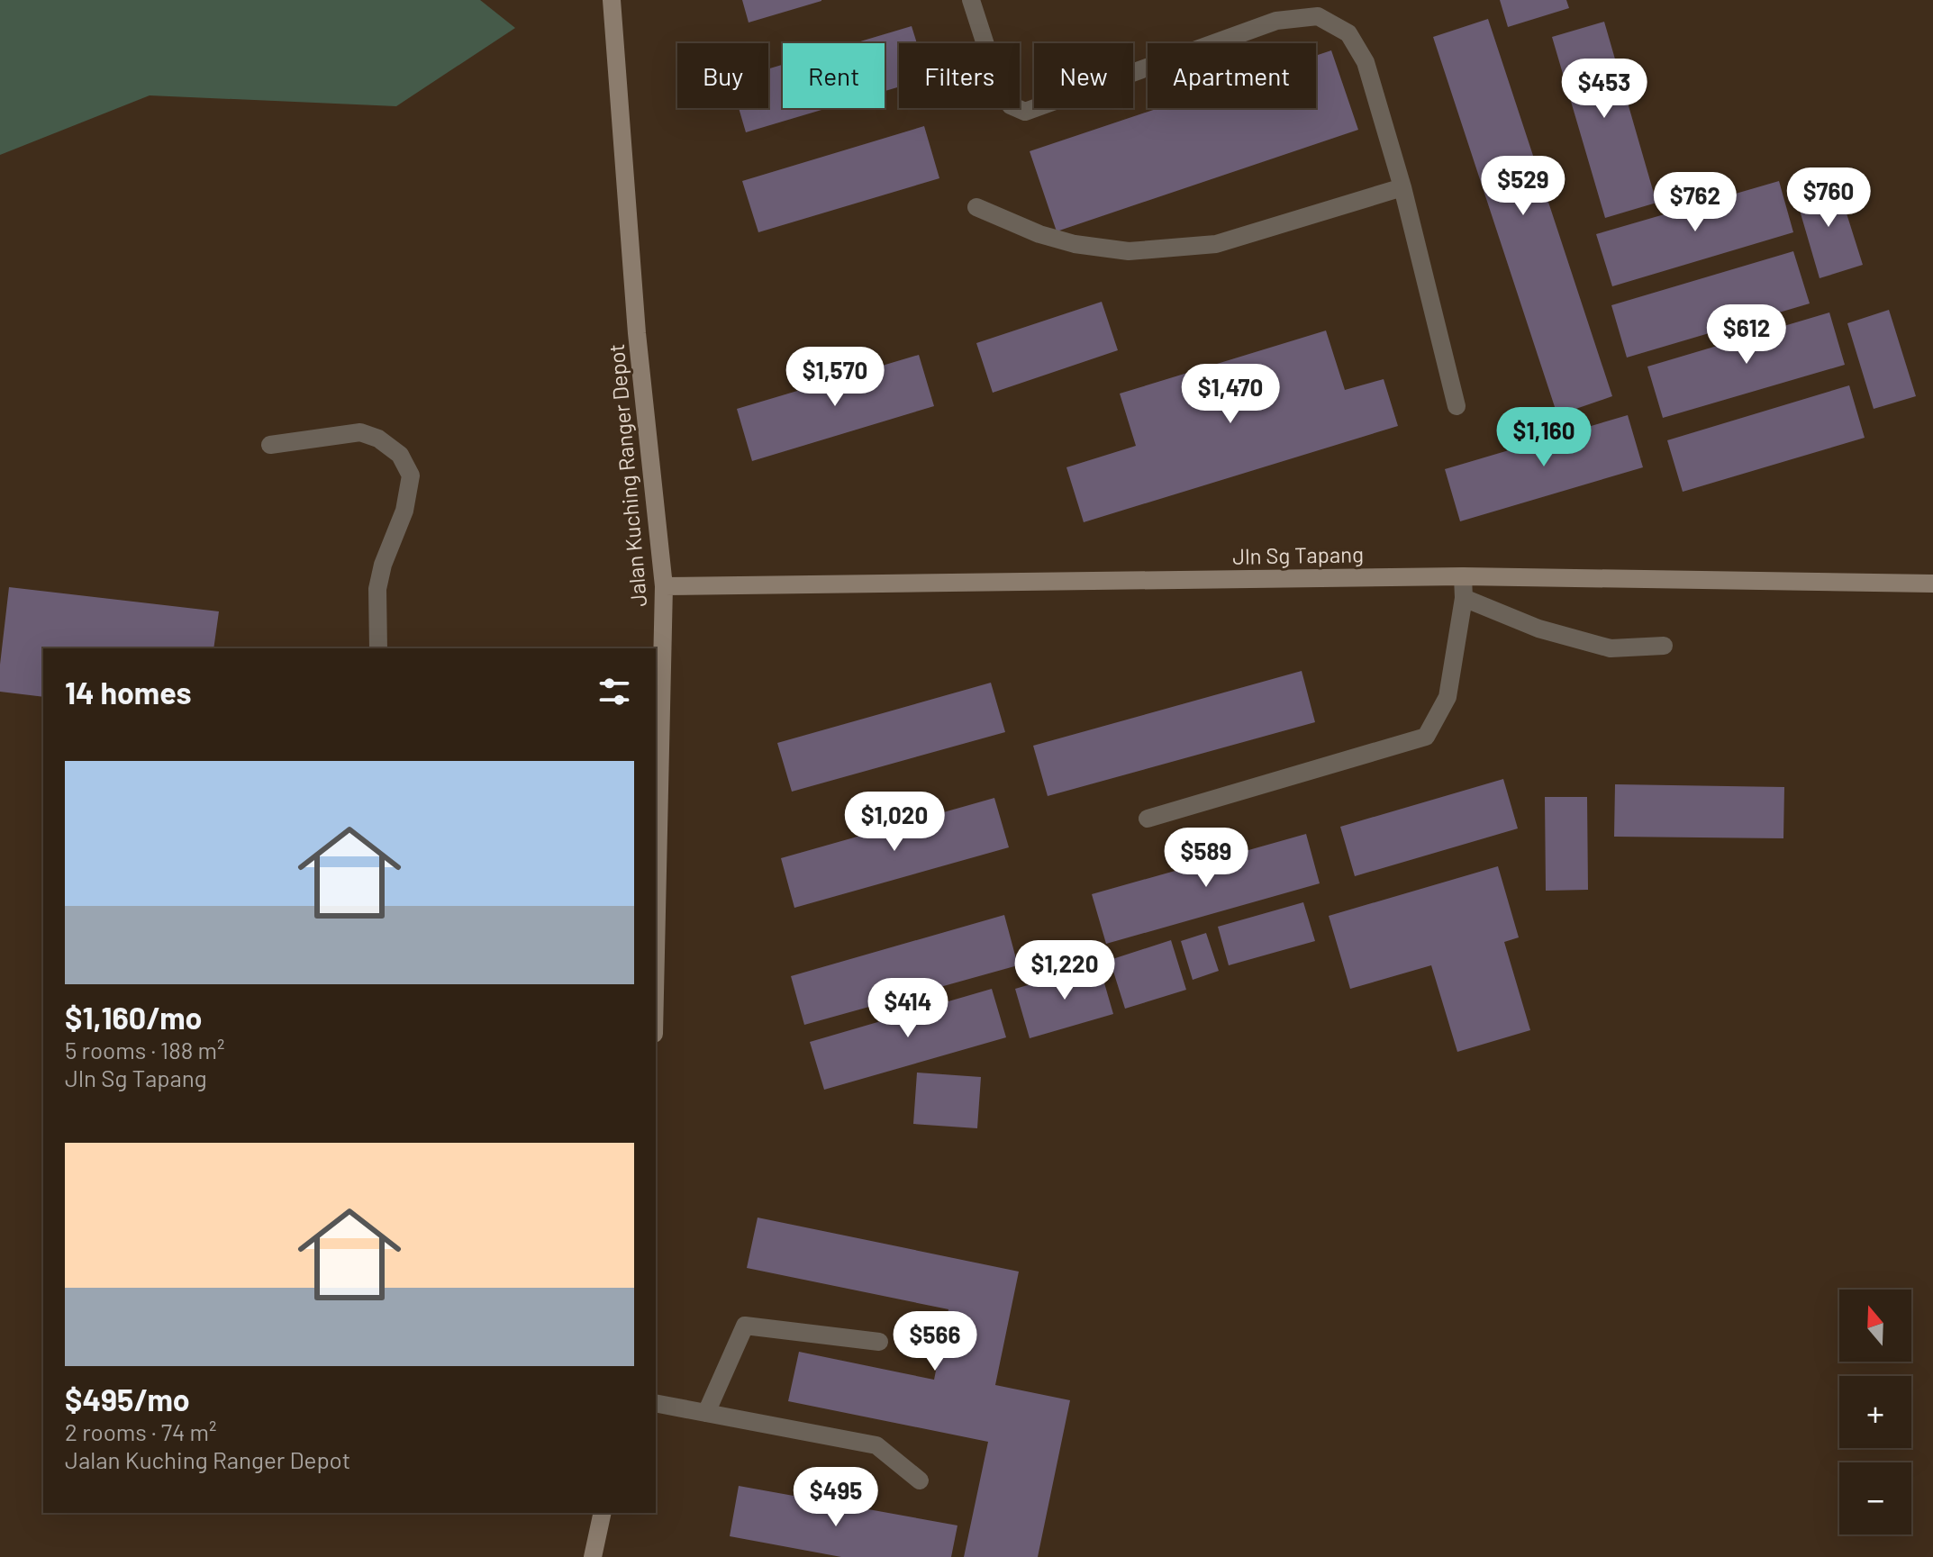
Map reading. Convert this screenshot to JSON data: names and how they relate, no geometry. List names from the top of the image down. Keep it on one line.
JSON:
{"streets":{"street":["Jalan Kuching Ranger Depot","Jln Sg Tapang"]},"crossings":[["Jalan Kuching Ranger Depot","Jln Sg Tapang"]],"north":"top","page":{"chip":["Buy","Rent","Filters","New","Apartment"],"price":["$453","$529","$760","$762","$612","$1,570","$1,470","$1,160","$1,020","$589","$1,220","$414","$566","$495"],"heading":"14 homes","list":[{"name":"$1,160/mo","note":"5 rooms · 188 m² · Jln Sg Tapang"},{"name":"$495/mo","note":"2 rooms · 74 m² · Jalan Kuching Ranger Depot"}],"map_buttons":["+","−"]}}
